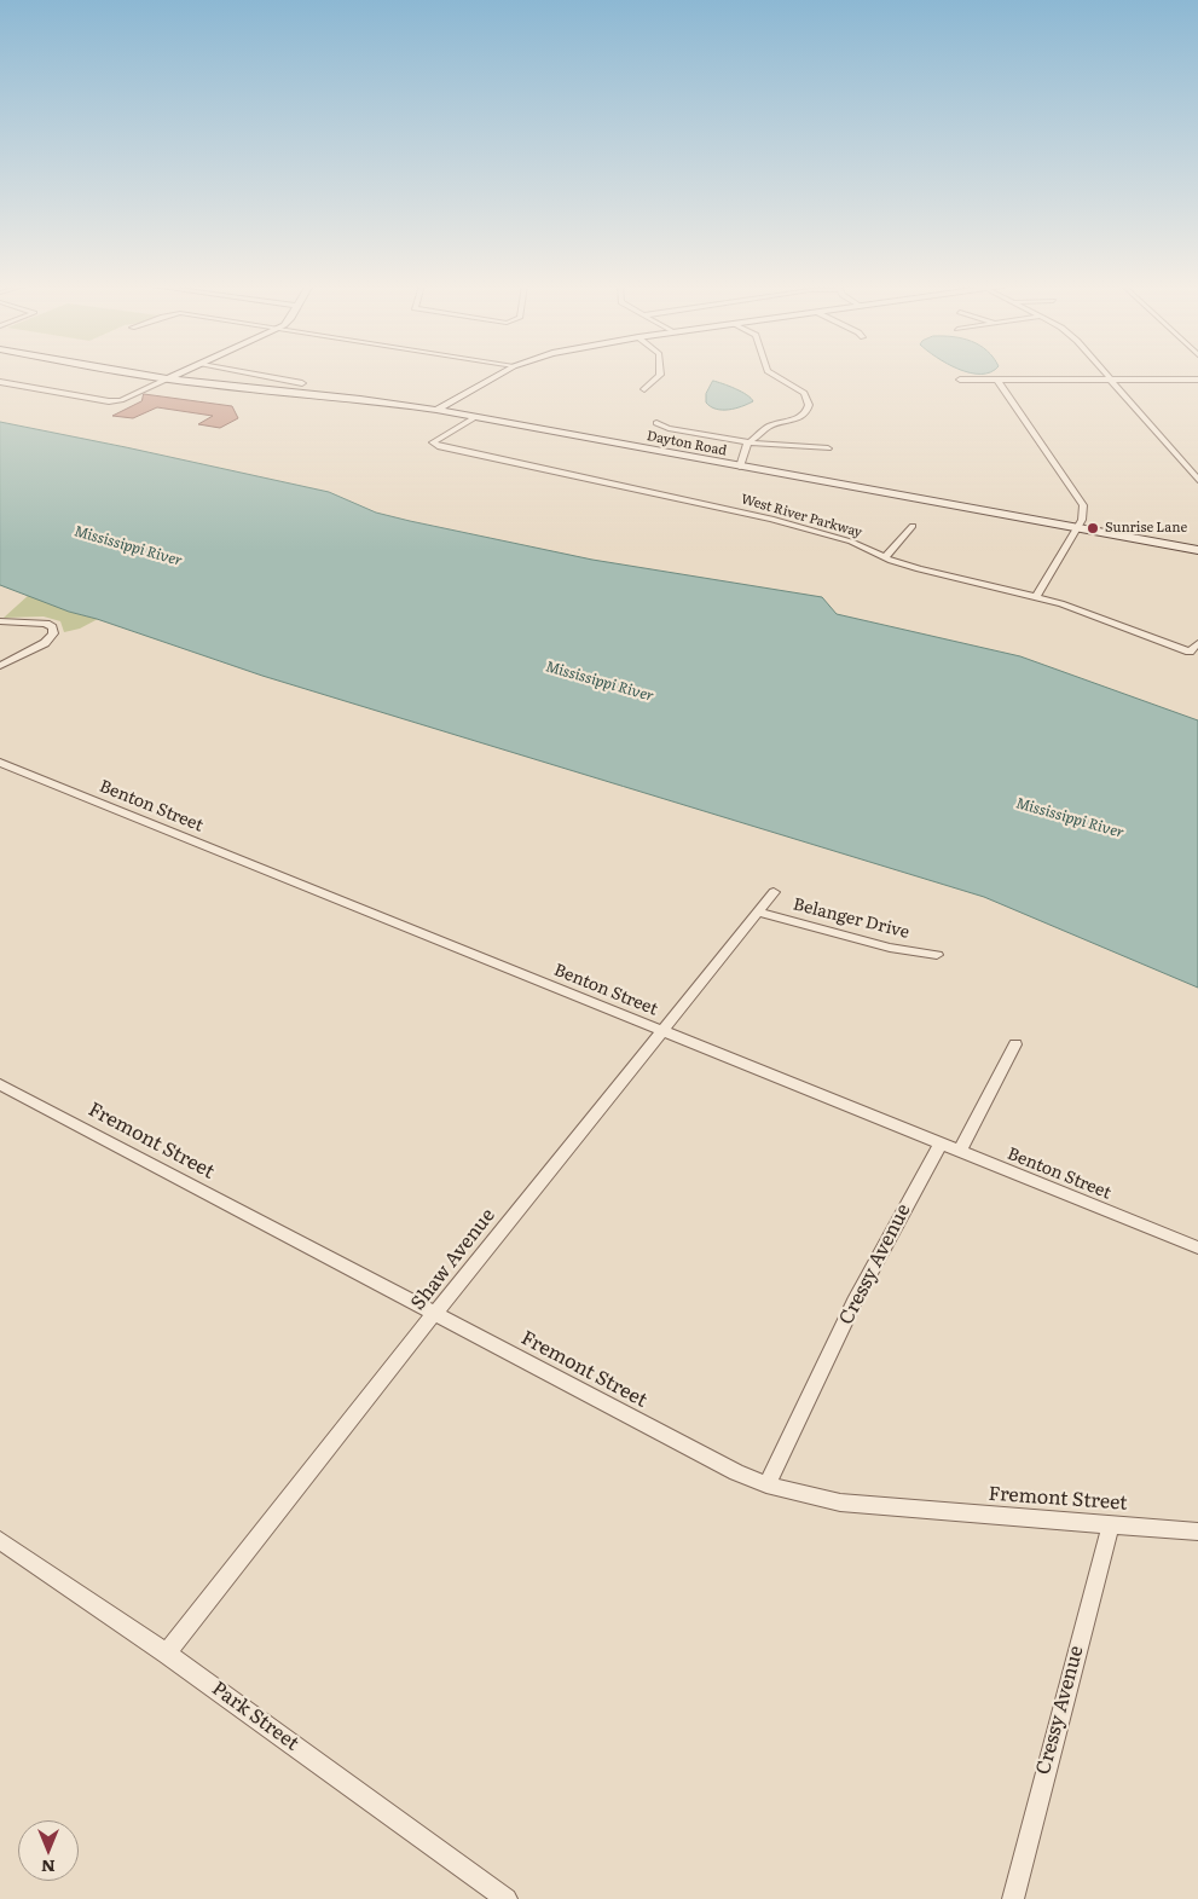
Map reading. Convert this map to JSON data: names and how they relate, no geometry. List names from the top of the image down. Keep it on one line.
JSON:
{"streets":{"main road":["Dayton Road"],"street":["West River Parkway","Benton Street","Belanger Drive","Fremont Street","Shaw Avenue","Cressy Avenue","Park Street"]},"crossings":[["Dayton Road","West River Parkway"],["Benton Street","Shaw Avenue"],["Benton Street","Cressy Avenue"],["Belanger Drive","Shaw Avenue"],["Fremont Street","Shaw Avenue"],["Fremont Street","Cressy Avenue"],["Shaw Avenue","Park Street"]],"water":["Mississippi River"],"places":["Sunrise Lane"],"north":"bottom"}
